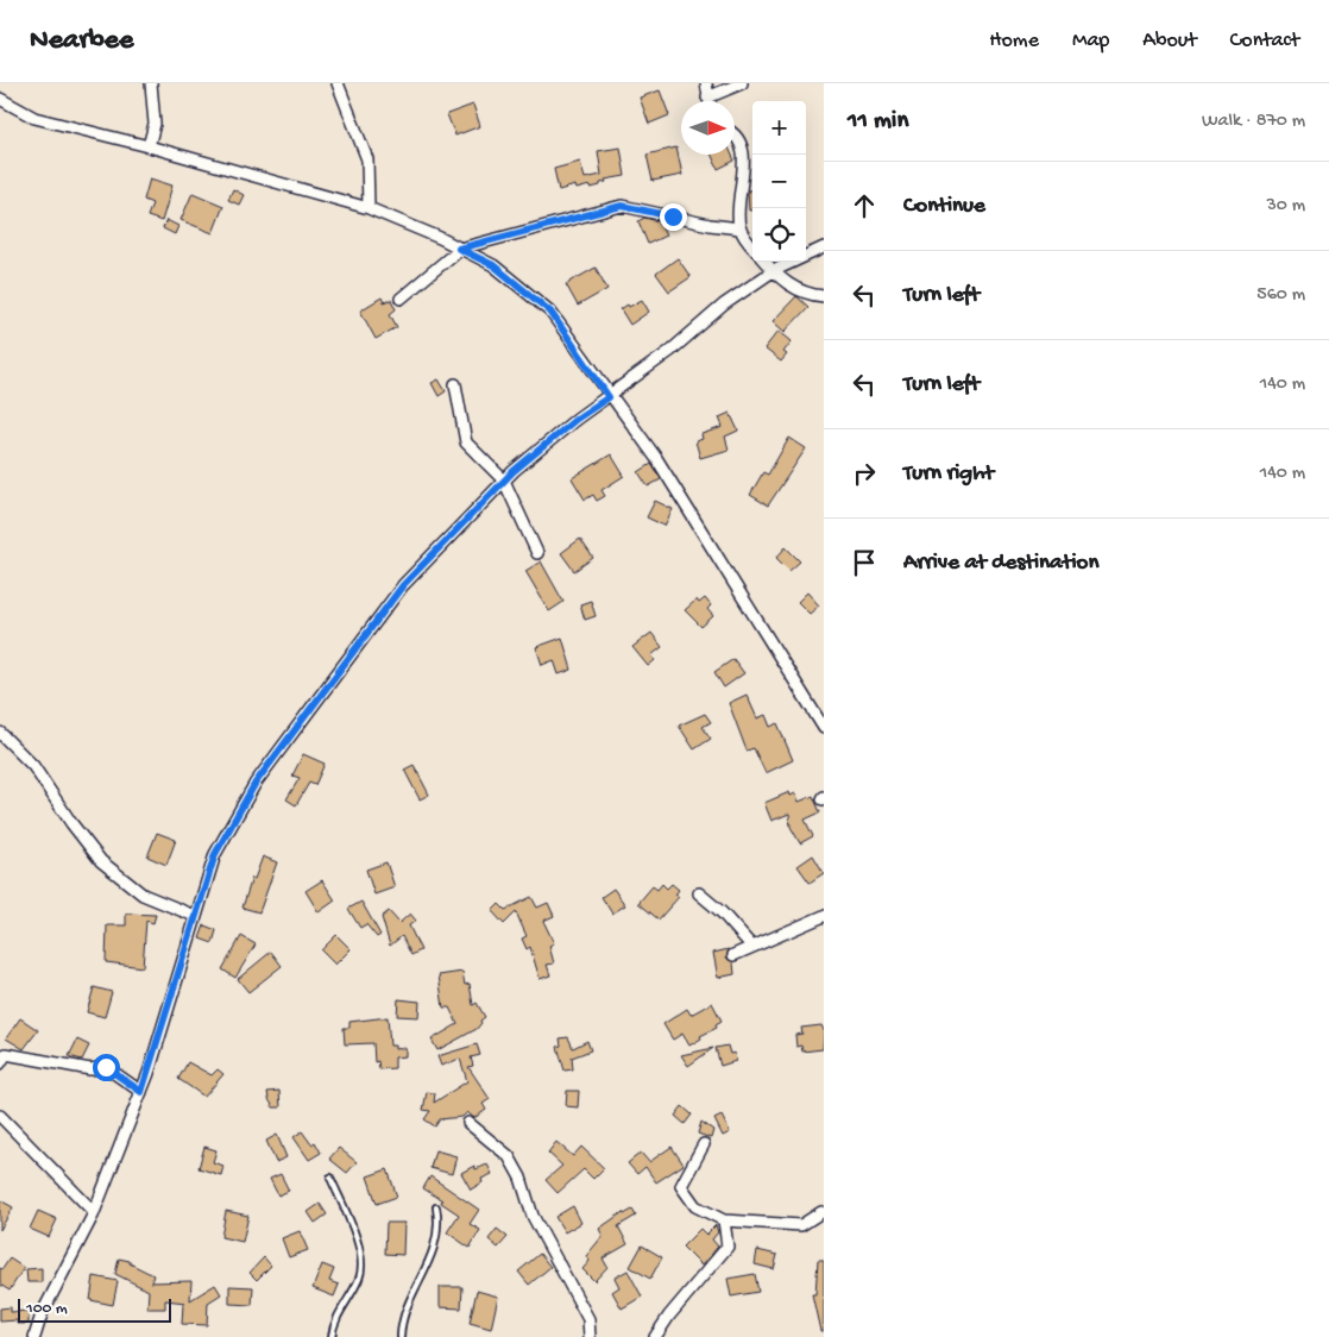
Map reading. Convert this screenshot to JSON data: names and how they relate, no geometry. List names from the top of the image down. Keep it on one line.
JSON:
{"scale_bar":"100 m","north":"right","page":{"header":"Nearbee","nav":["Home","Map","About","Contact"],"heading":["11 min","Walk · 870 m"],"map_buttons":["+","−"],"list":[["Continue","30 m"],["Turn left","560 m"],["Turn left","140 m"],["Turn right","140 m"],"Arrive at destination"],"scale":"100 m"}}
